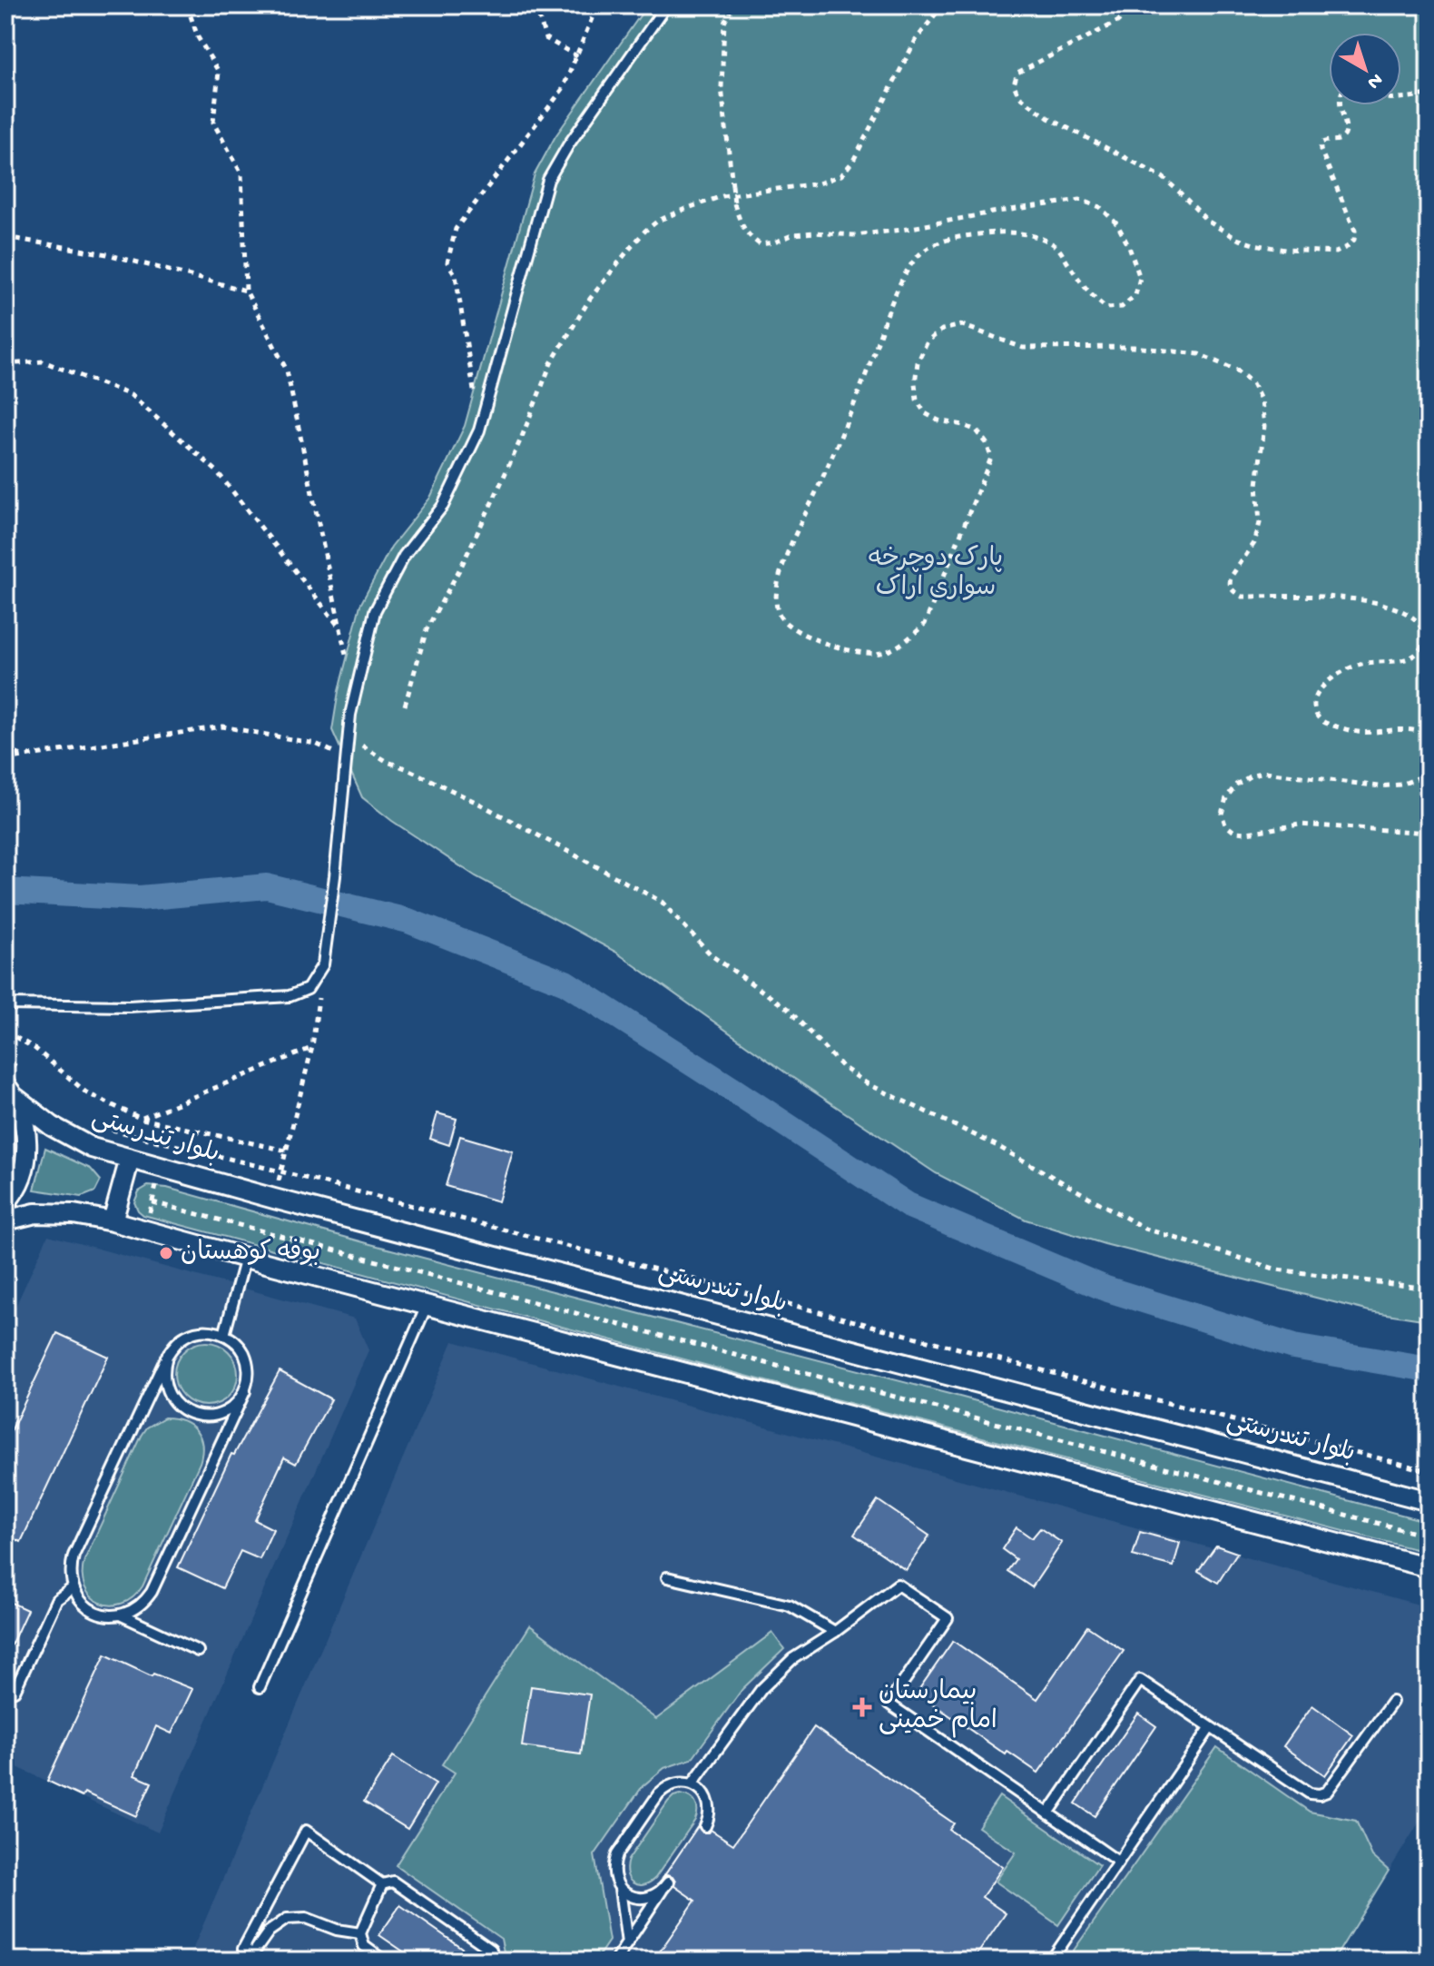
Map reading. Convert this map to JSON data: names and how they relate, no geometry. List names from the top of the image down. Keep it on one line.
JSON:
{"streets":{"street":["بلوار تندرستی"]},"parks":["پارک دوچرخه سواری اراک"],"places":{"other":["بوفه کوهستان"],"health":["بیمارستان امام خمینی"]},"north":"bottom right"}
